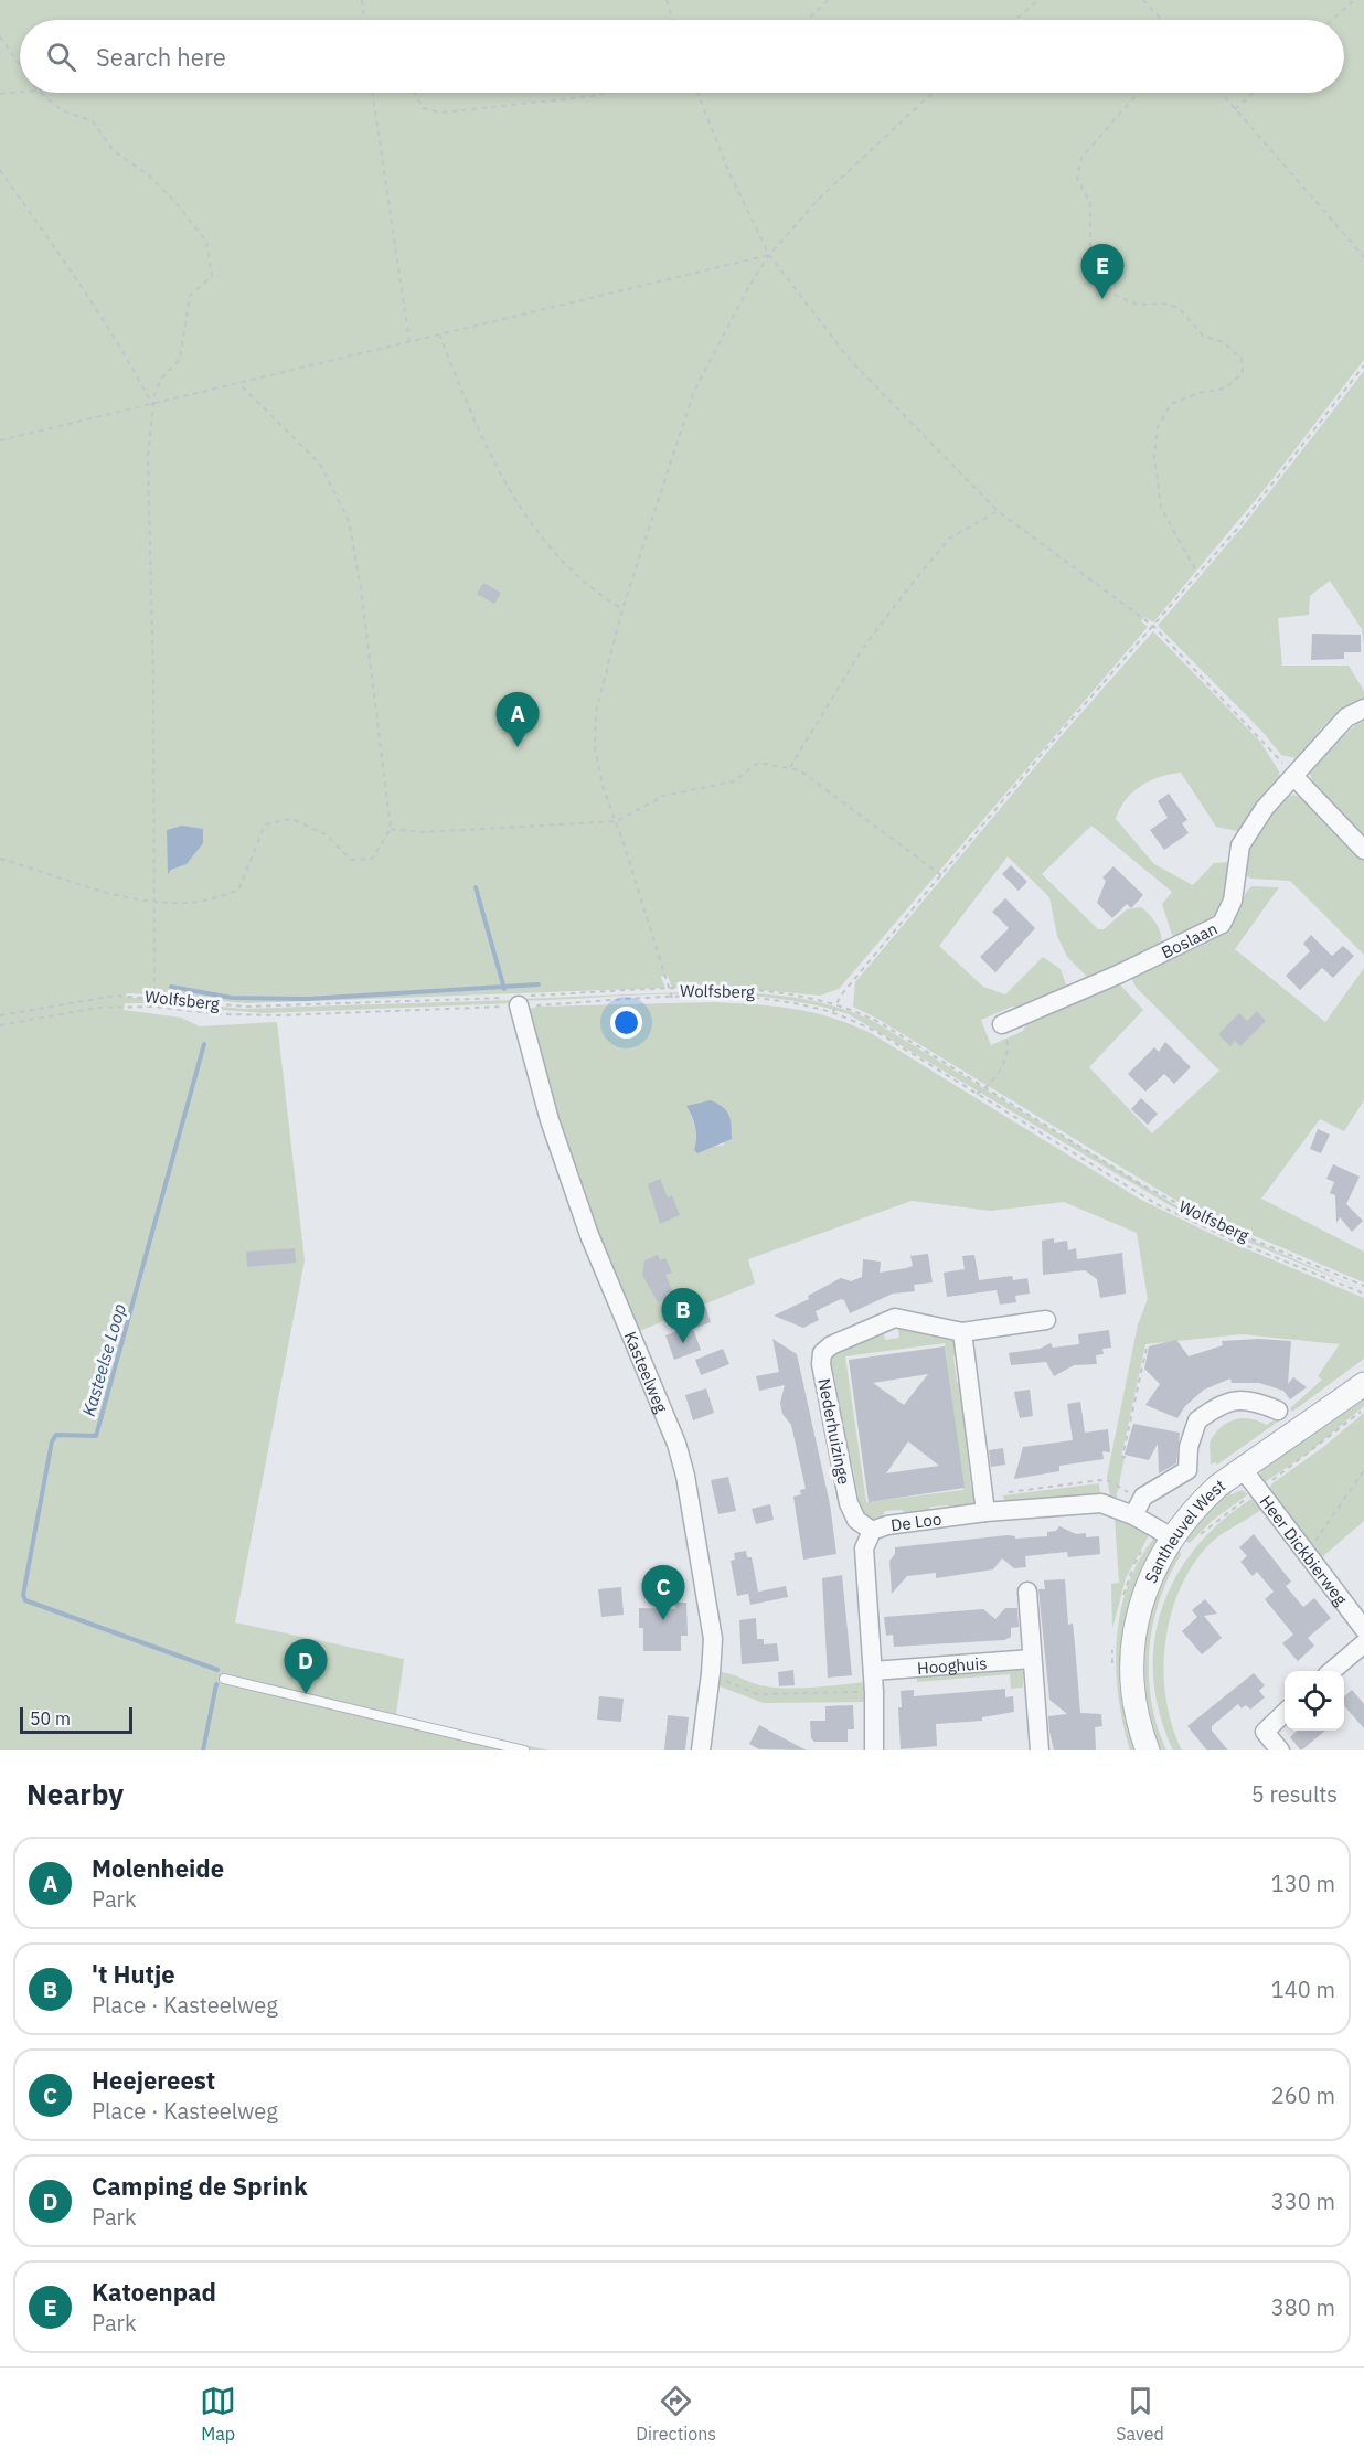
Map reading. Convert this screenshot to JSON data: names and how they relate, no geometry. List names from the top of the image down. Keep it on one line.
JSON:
{"streets":{"street":["Boslaan","Kasteelweg","Nederhuizinge","De Loo","Santheuvel West","Heer Dickbierweg","Hooghuis"],"path":["Wolfsberg"]},"crossings":[["Wolfsberg","Kasteelweg"],["Nederhuizinge","De Loo"],["De Loo","Santheuvel West"],["De Loo","Hooghuis"],["Santheuvel West","Heer Dickbierweg"]],"water":["Kasteelse Loop"],"scale_bar":"50 m","page":{"search":"Search here","pins":["E","A","B","C","D"],"scale":"50 m","heading":["Nearby","5 results"],"list":[{"mark":"A","name":"Molenheide","note":"Park","value":"130 m"},{"mark":"B","name":"'t Hutje","note":"Place · Kasteelweg","value":"140 m"},{"mark":"C","name":"Heejereest","note":"Place · Kasteelweg","value":"260 m"},{"mark":"D","name":"Camping de Sprink","note":"Park","value":"330 m"},{"mark":"E","name":"Katoenpad","note":"Park","value":"380 m"}],"nav":["Map","Directions","Saved"]}}
